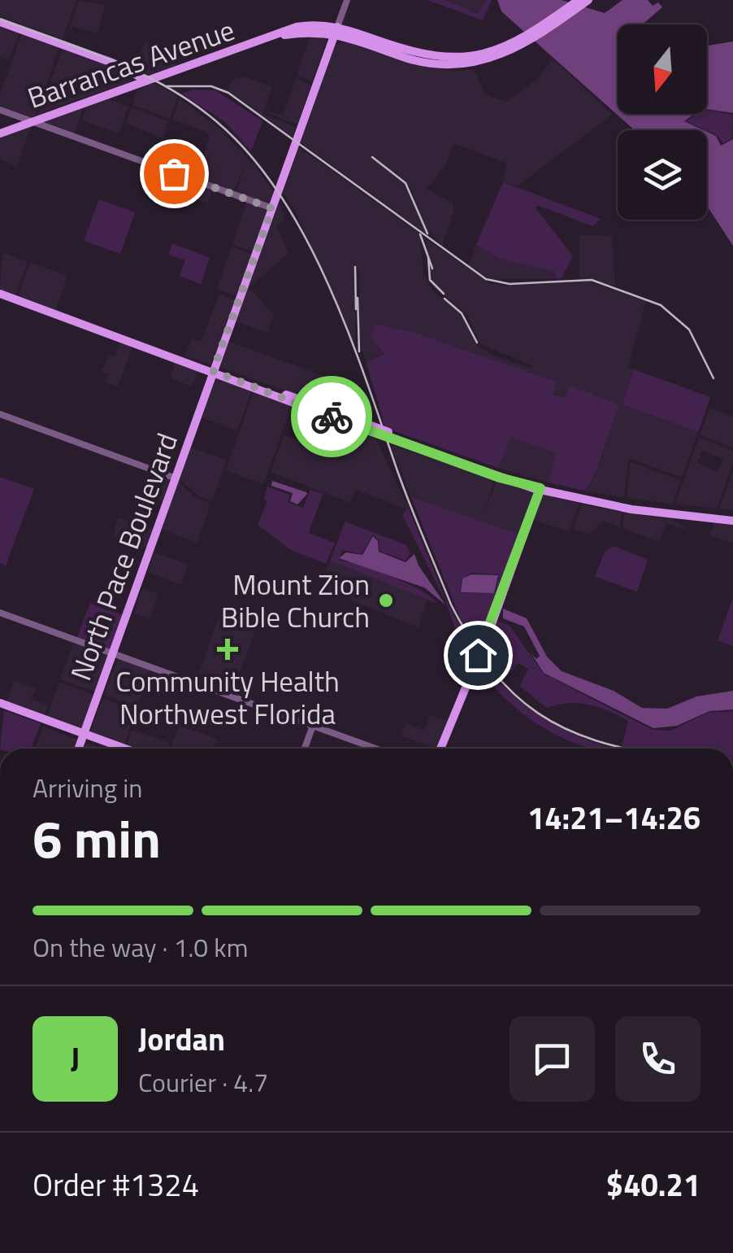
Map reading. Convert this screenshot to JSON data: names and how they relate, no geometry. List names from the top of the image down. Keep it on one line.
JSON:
{"streets":{"main road":["Barrancas Avenue","North Pace Boulevard"]},"crossings":[["Barrancas Avenue","North Pace Boulevard"]],"places":{"other":["Mount Zion Bible Church"],"health":["Community Health Northwest Florida"]},"north":"bottom","page":{"heading":["6 min","Arriving in","14:21–14:26"],"panel":["Jordan","Courier · 4.7","Order #1324","$40.21"],"bar":"On the way · 1.0 km","round":"J"}}
